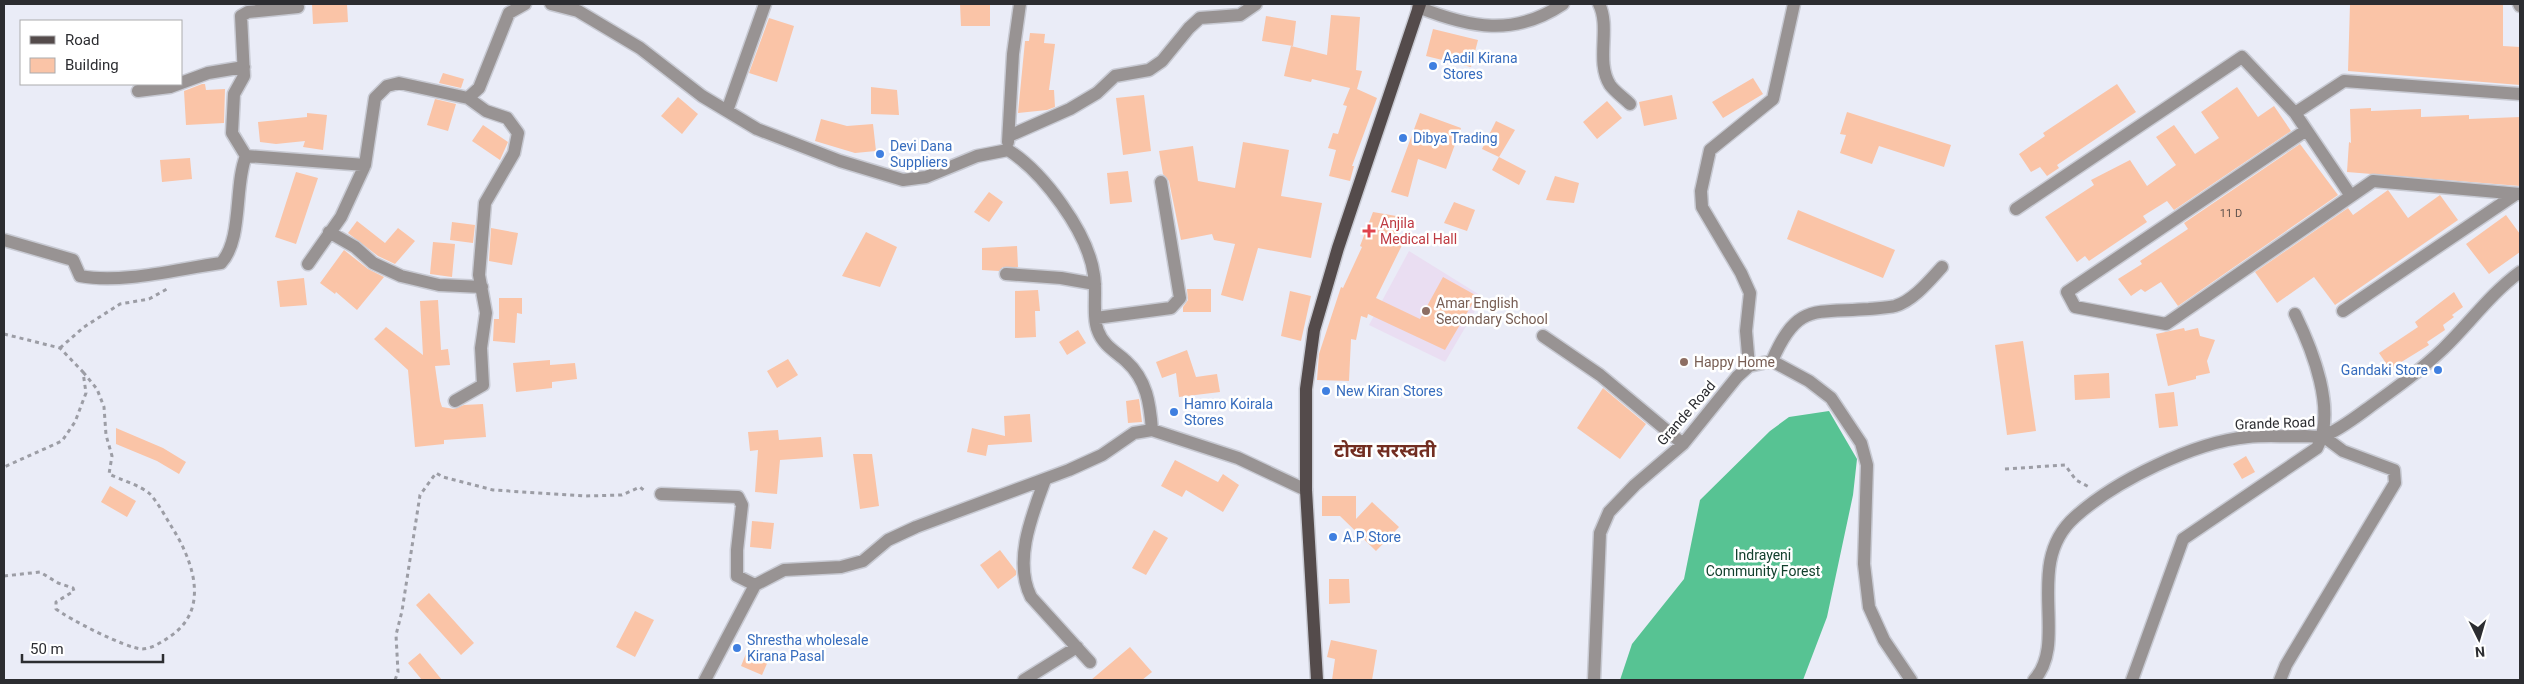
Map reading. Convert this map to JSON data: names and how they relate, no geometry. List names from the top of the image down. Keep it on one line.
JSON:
{"streets":{"street":["Grande Road"]},"districts":["टोखा सरस्वती"],"parks":["Indrayeni Community Forest"],"places":{"other":["Aadil Kirana Stores","Dibya Trading","Devi Dana Suppliers","Amar English Secondary School","Happy Home","Gandaki Store","New Kiran Stores","Hamro Koirala Stores","A.P Store","Shrestha wholesale Kirana Pasal"],"health":["Anjila Medical Hall"]},"house_numbers":["11 D"],"legend":["Road","Building"],"scale_bar":"50 m","north":"bottom"}
